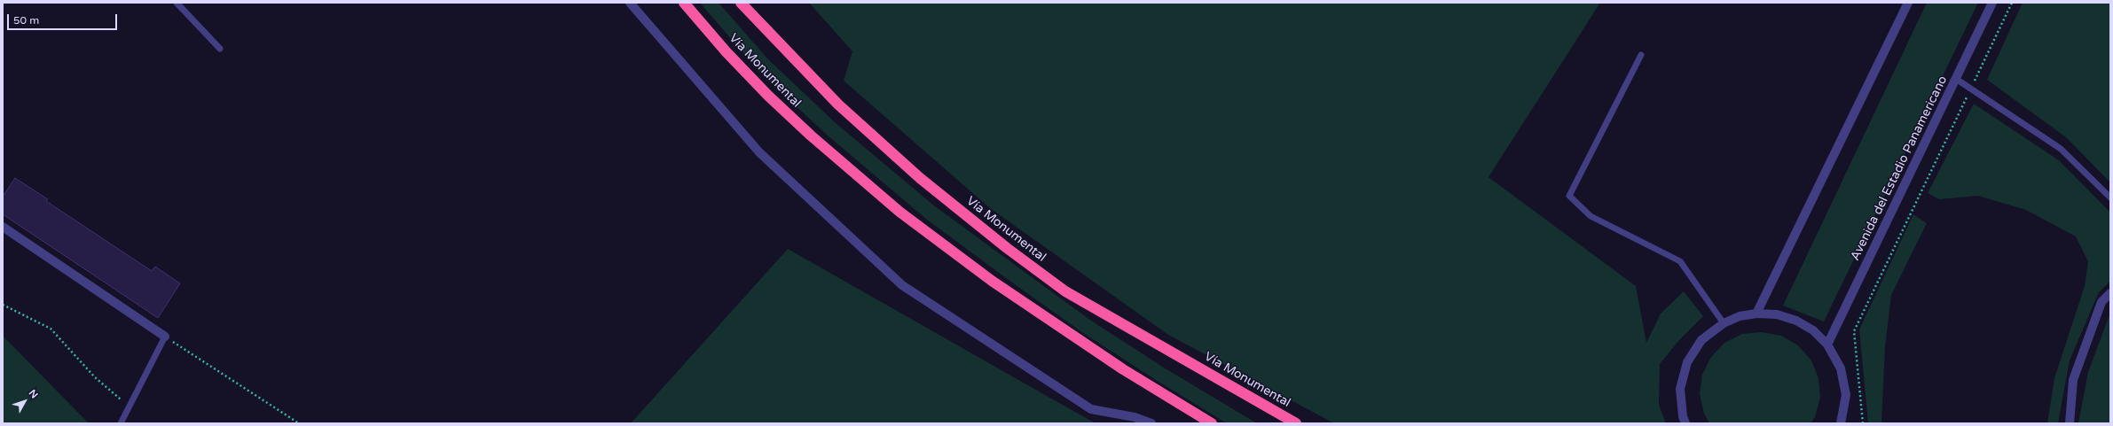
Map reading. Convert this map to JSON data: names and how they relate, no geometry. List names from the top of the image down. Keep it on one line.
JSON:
{"streets":{"highway":["Vía Monumental"],"street":["Avenida del Estadio Panamericano"]},"scale_bar":"50 m","north":"top right"}
